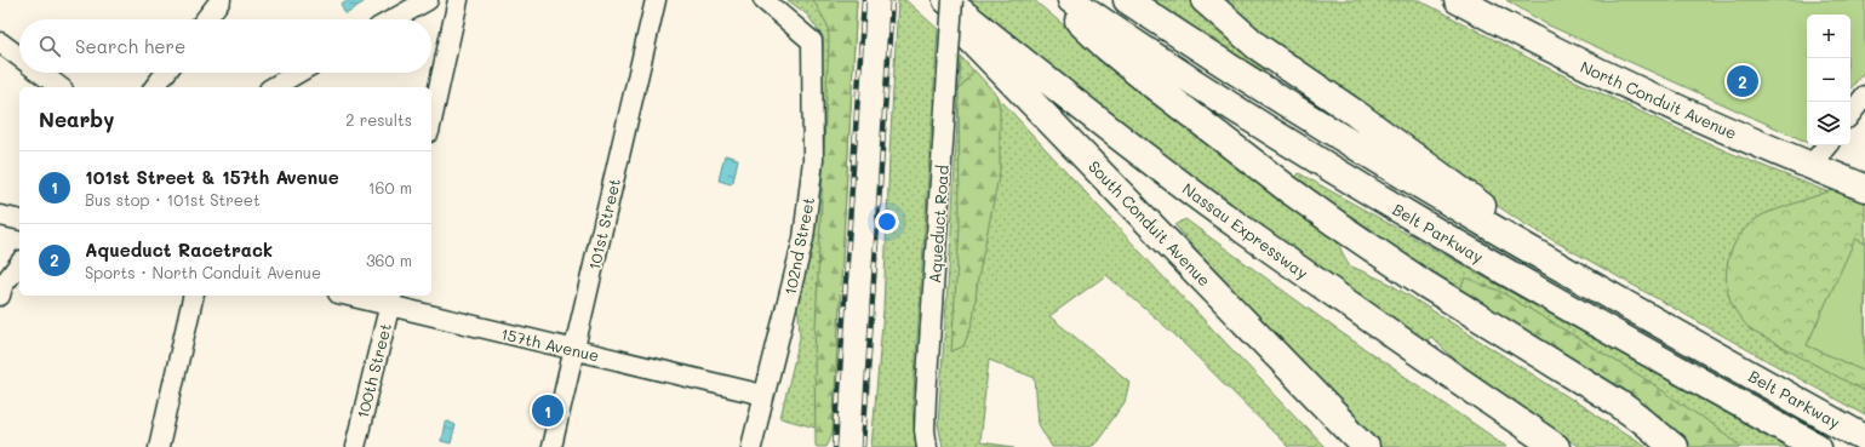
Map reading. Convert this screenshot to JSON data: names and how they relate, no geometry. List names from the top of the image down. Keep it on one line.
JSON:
{"streets":{"main road":["North Conduit Avenue","South Conduit Avenue","Nassau Expressway","Belt Parkway"],"street":["101st Street","Aqueduct Road","102nd Street","157th Avenue","100th Street"]},"crossings":[["101st Street","157th Avenue"],["102nd Street","157th Avenue"],["157th Avenue","100th Street"]],"page":{"map_buttons":["+","−"],"search":"Search here","pins":["2","1"],"heading":["Nearby","2 results"],"list":[{"mark":"1","name":"101st Street & 157th Avenue","note":"Bus stop · 101st Street","value":"160 m"},{"mark":"2","name":"Aqueduct Racetrack","note":"Sports · North Conduit Avenue","value":"360 m"}]}}
